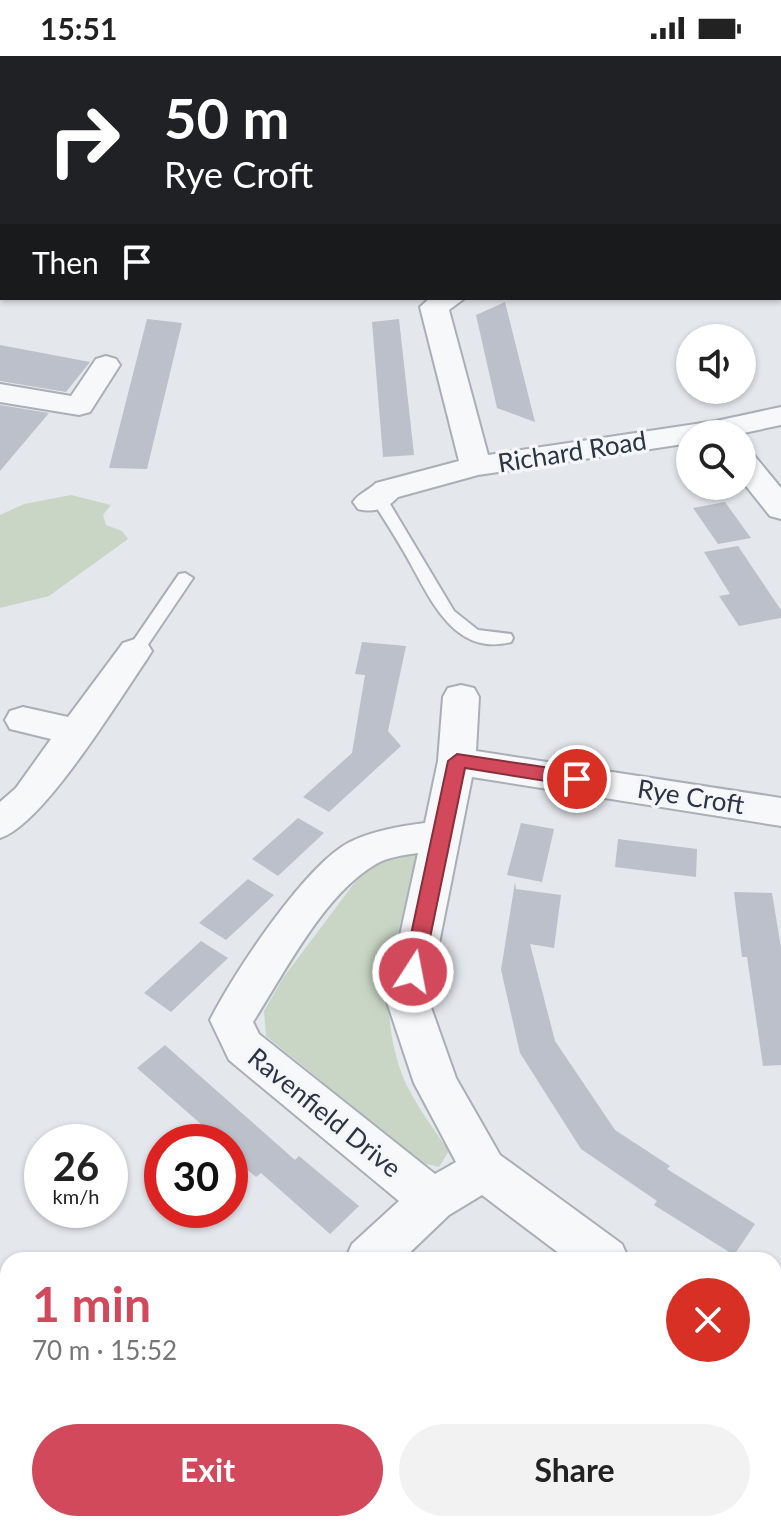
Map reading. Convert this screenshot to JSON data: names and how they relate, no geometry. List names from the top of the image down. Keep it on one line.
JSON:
{"streets":{"street":["Richard Road","Rye Croft","Ravenfield Drive"]},"page":{"status":"15:51","turn":["50 m","Rye Croft"],"then":"Then","speed":"26 km/h","limit":"30","heading":["1 min","70 m · 15:52"],"buttons":["Exit","Share"]}}
